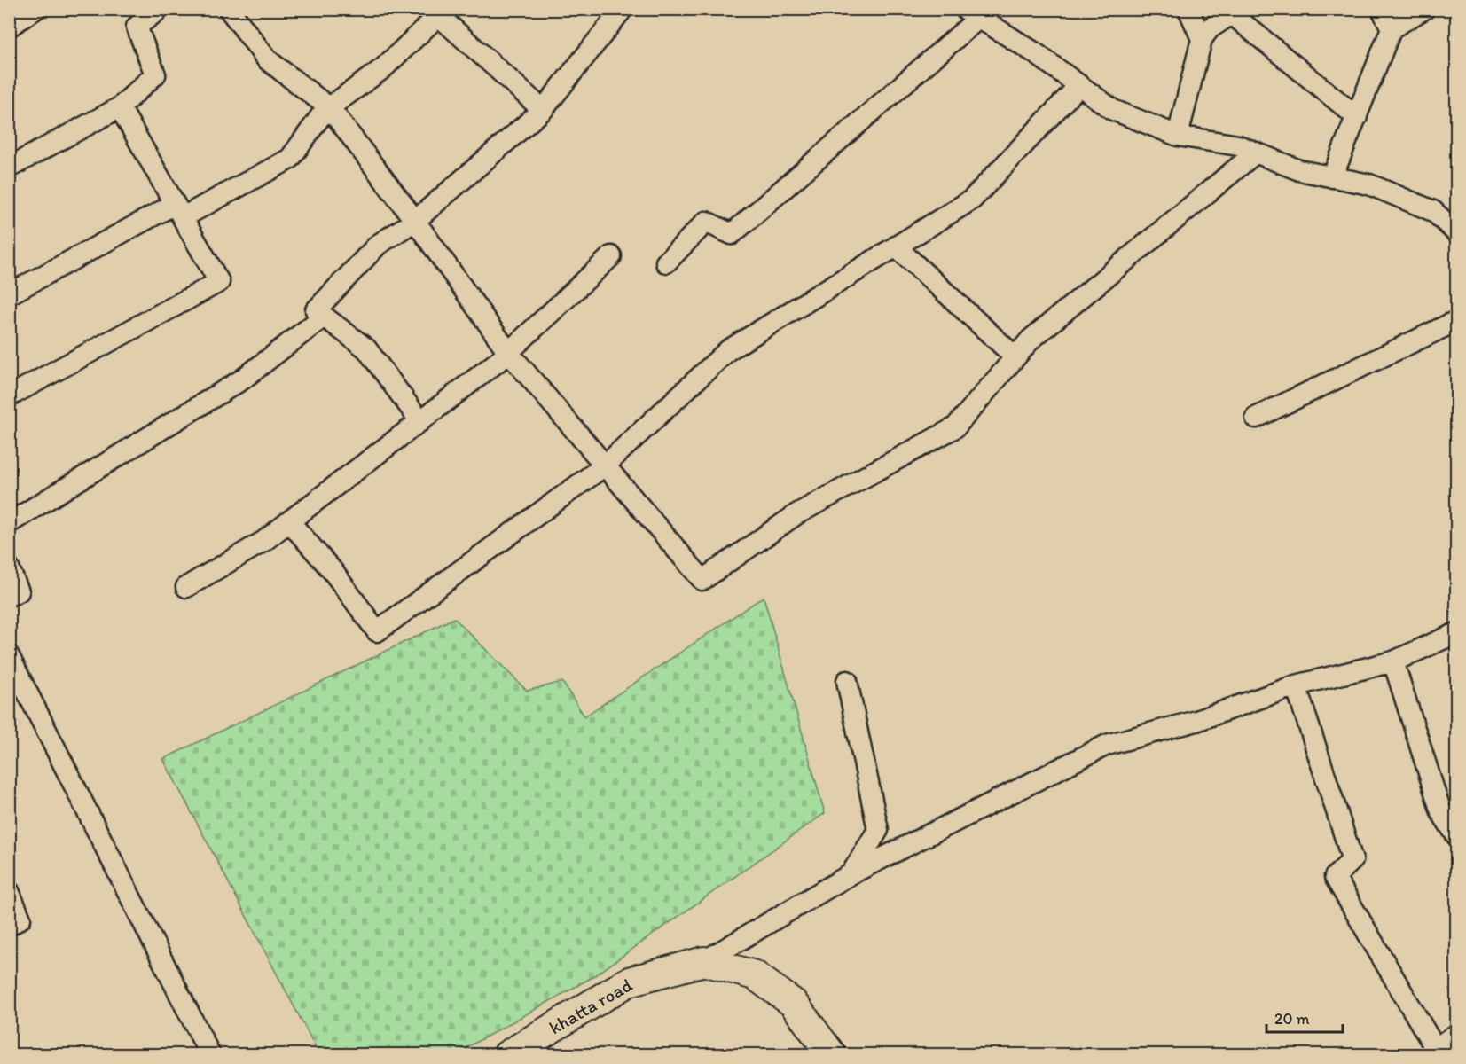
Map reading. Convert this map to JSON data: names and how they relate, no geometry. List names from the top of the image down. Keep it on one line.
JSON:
{"streets":{"street":["khatta road"]},"scale_bar":"20 m"}
